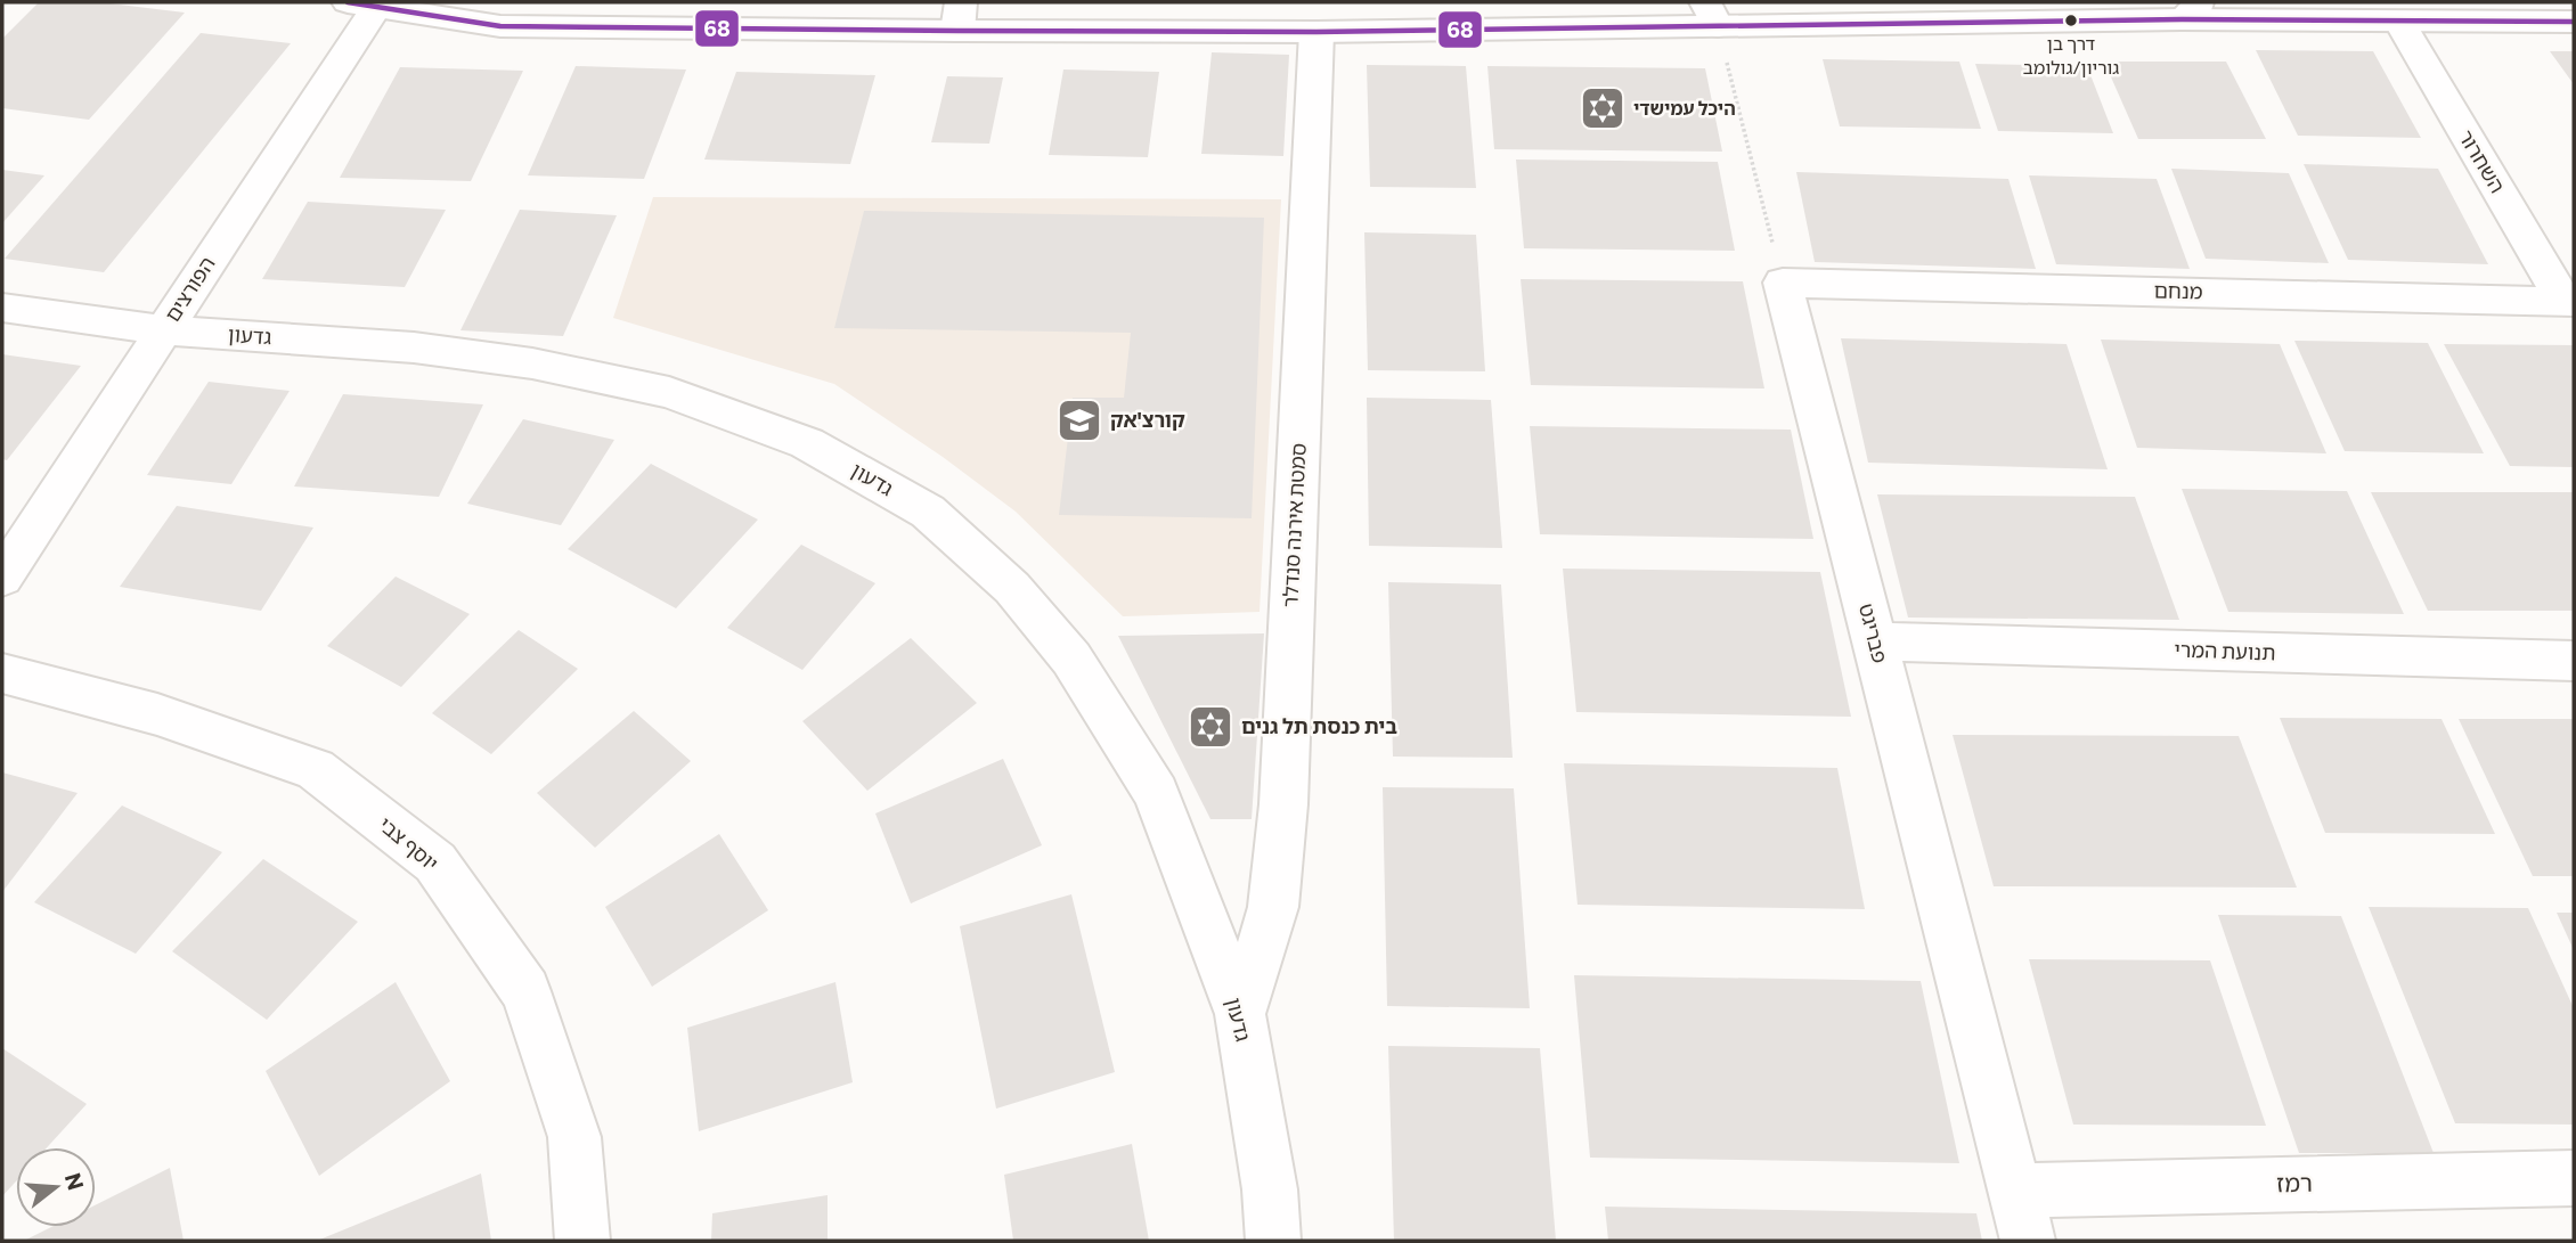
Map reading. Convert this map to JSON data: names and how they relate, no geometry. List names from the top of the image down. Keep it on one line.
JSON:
{"streets":{"street":["השחרור","הפורצים","מנחם","גדעון","סמטת אירנה סנדלר","פבריגט","תנועת המרי","יוסף צבי","רמז"]},"crossings":[["השחרור","מנחם"],["הפורצים","גדעון"],["מנחם","פבריגט"],["גדעון","סמטת אירנה סנדלר"],["פבריגט","תנועת המרי"],["פבריגט","רמז"]],"places":{"other":["דרך בן גוריון/גולומב"],"synagogue":["היכל עמישדי","בית כנסת תל גנים"],"school or university":["קורצ'אק"]},"lines":["transit line 68"],"north":"right"}
